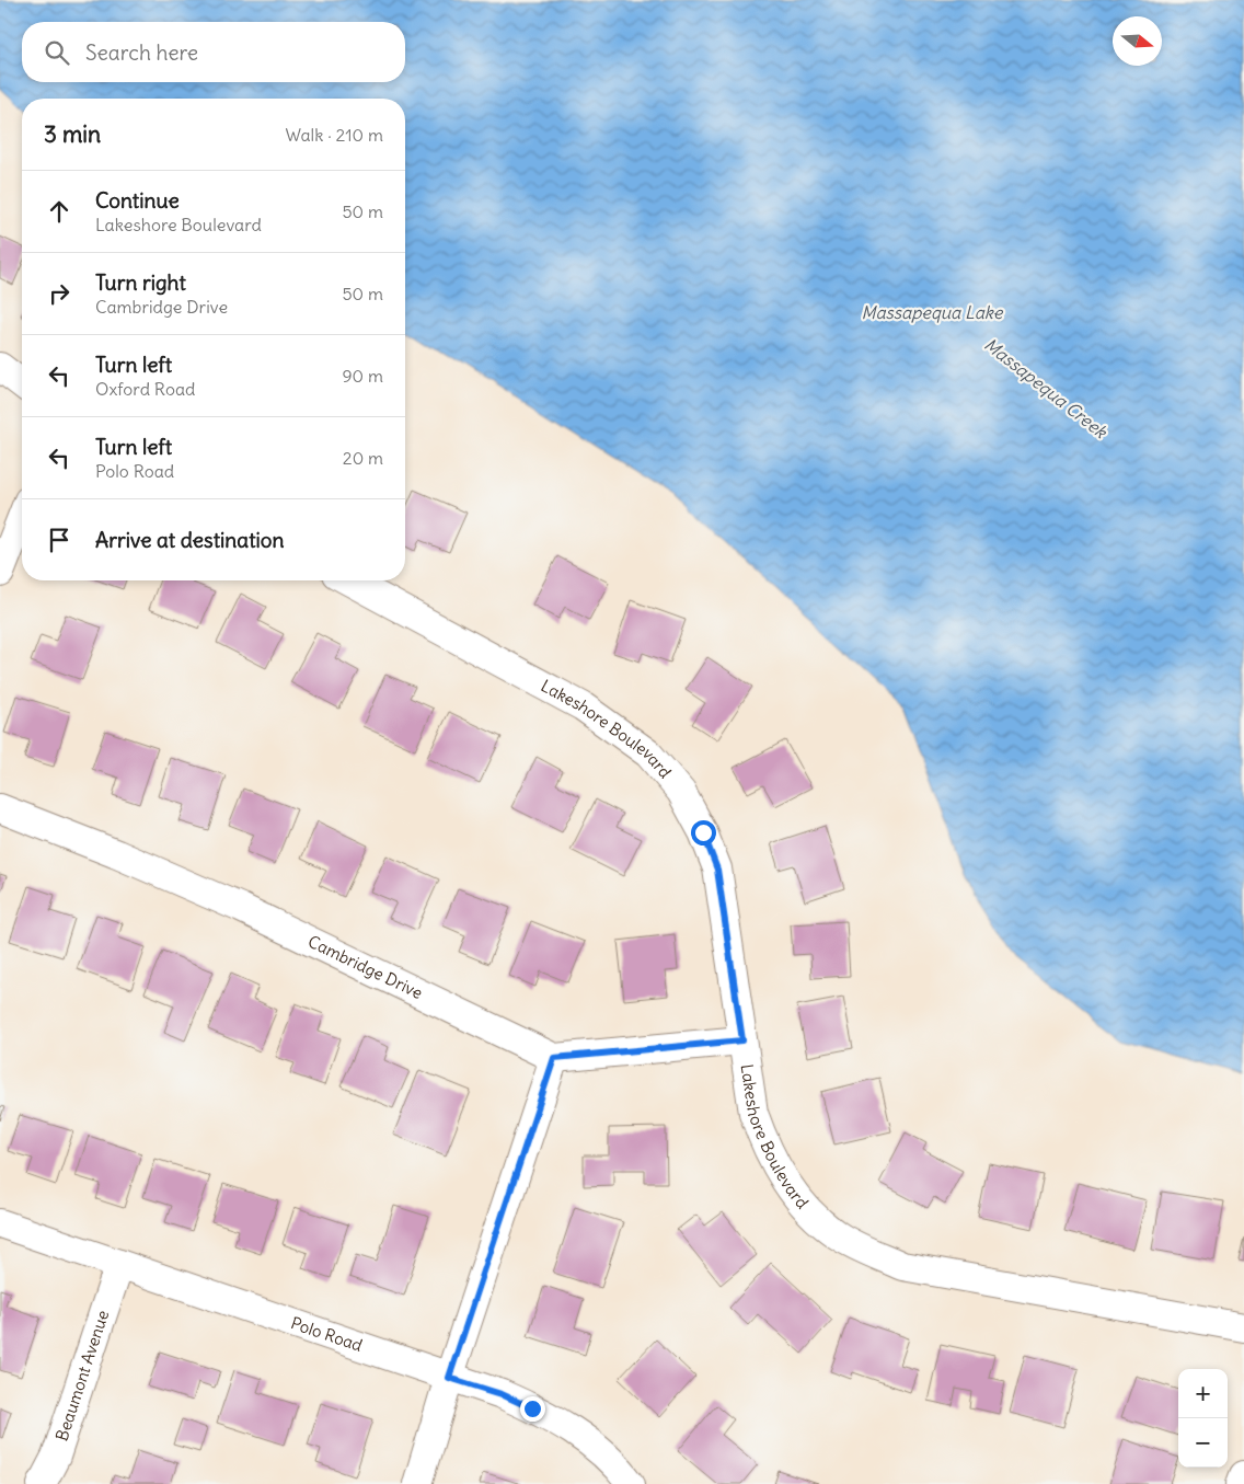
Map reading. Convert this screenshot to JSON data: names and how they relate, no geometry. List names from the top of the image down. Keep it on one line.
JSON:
{"streets":{"street":["Lakeshore Boulevard","Cambridge Drive","Polo Road","Beaumont Avenue"]},"crossings":[["Polo Road","Beaumont Avenue"]],"water":["Massapequa Lake","Massapequa Creek"],"north":"right","page":{"search":"Search here","heading":["3 min","Walk · 210 m"],"list":[["Continue","Lakeshore Boulevard","50 m"],["Turn right","Cambridge Drive","50 m"],["Turn left","Oxford Road","90 m"],["Turn left","Polo Road","20 m"],"Arrive at destination"],"map_buttons":["+","−"]}}
